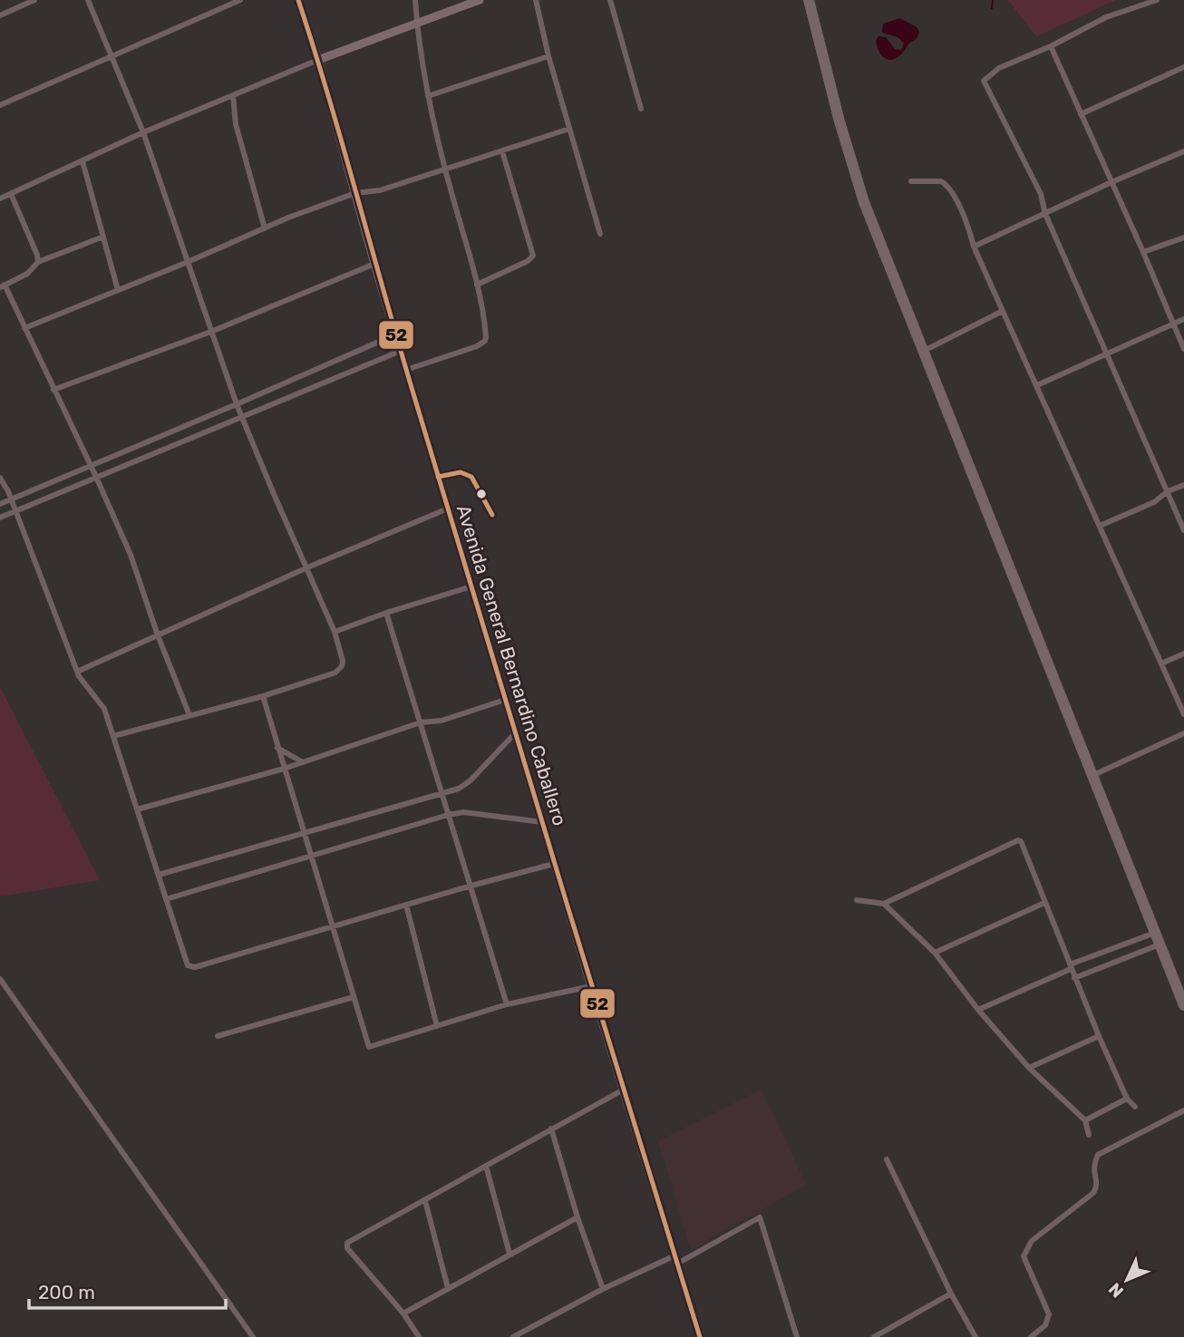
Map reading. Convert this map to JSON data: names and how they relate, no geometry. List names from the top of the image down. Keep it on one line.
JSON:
{"streets":{"main road":["Avenida General Bernardino Caballero"]},"lines":["transit line 52"],"scale_bar":"200 m","north":"bottom left"}
